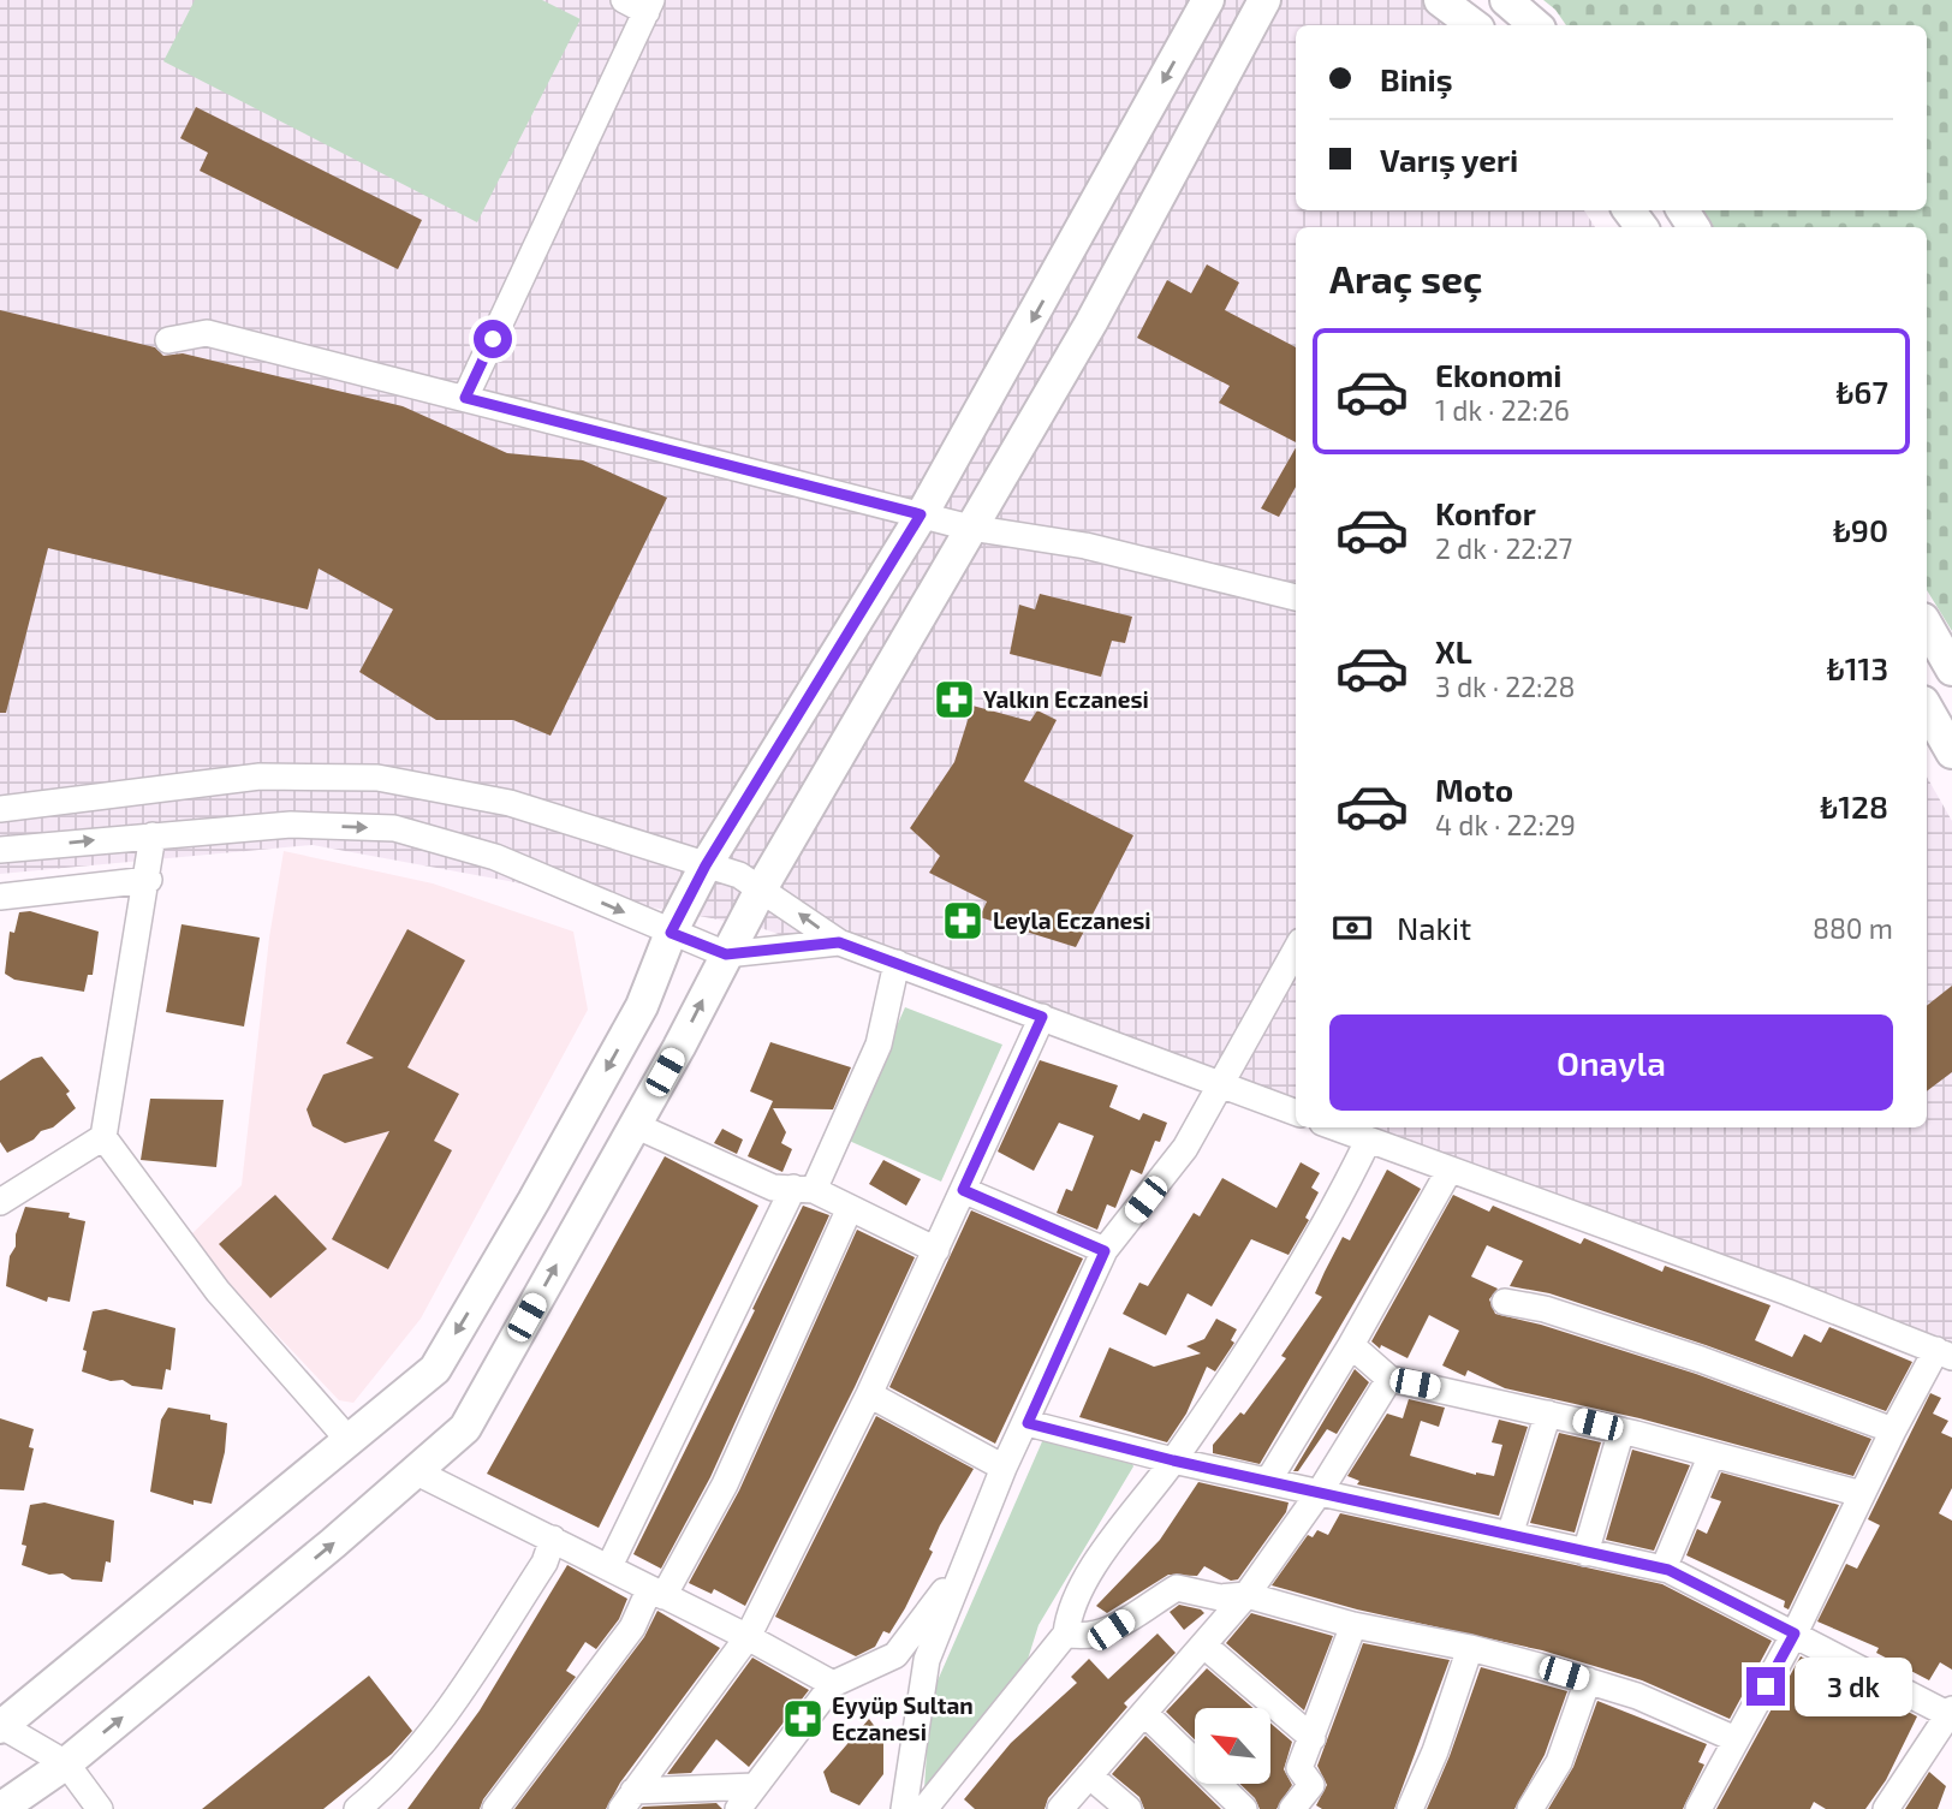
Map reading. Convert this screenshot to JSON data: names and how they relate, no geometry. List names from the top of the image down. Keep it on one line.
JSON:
{"places":{"pharmacy":["Yalkın Eczanesi","Leyla Eczanesi","Eyyüp Sultan Eczanesi"]},"north":"top left","page":{"banner":["Biniş","Varış yeri"],"heading":"Araç seç","list":[{"name":"Ekonomi","note":"1 dk · 22:26","value":"₺67"},{"name":"Konfor","note":"2 dk · 22:27","value":"₺90"},{"name":"XL","note":"3 dk · 22:28","value":"₺113"},{"name":"Moto","note":"4 dk · 22:29","value":"₺128"}],"pay":["Nakit","880 m"],"buttons":"Onayla","bubble":"3 dk"}}
